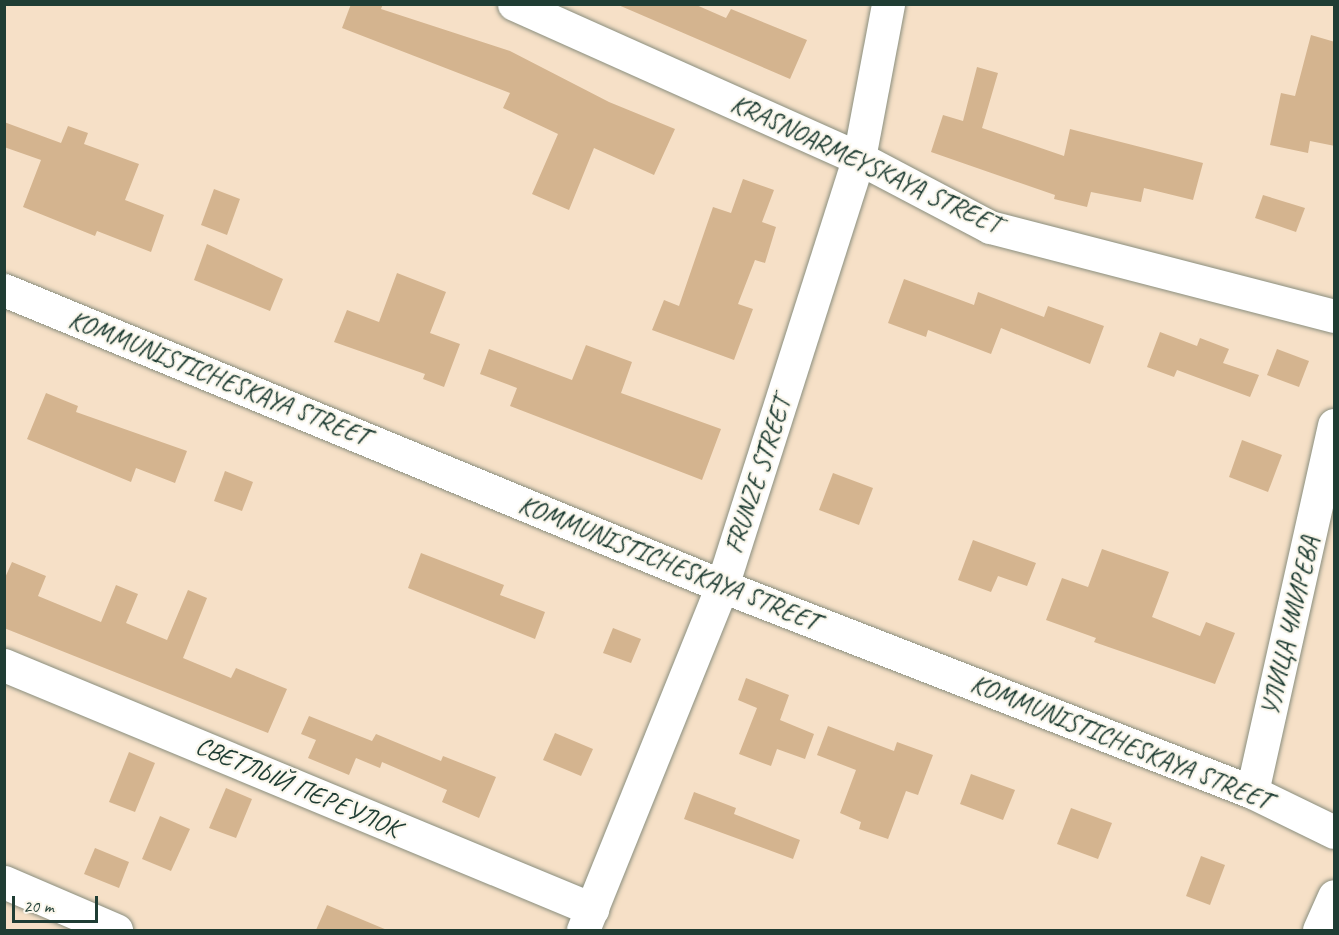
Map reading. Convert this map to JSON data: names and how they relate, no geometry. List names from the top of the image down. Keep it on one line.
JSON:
{"streets":{"street":["KRASNOARMEYSKAYA STREET","KOMMUNISTICHESKAYA STREET","FRUNZE STREET","УЛИЦА ЧМИРЕВА","СВЕТЛЫЙ ПЕРЕУЛОК"]},"crossings":[["KRASNOARMEYSKAYA STREET","FRUNZE STREET"],["KOMMUNISTICHESKAYA STREET","FRUNZE STREET"],["KOMMUNISTICHESKAYA STREET","УЛИЦА ЧМИРЕВА"],["FRUNZE STREET","СВЕТЛЫЙ ПЕРЕУЛОК"]],"scale_bar":"20 m"}
